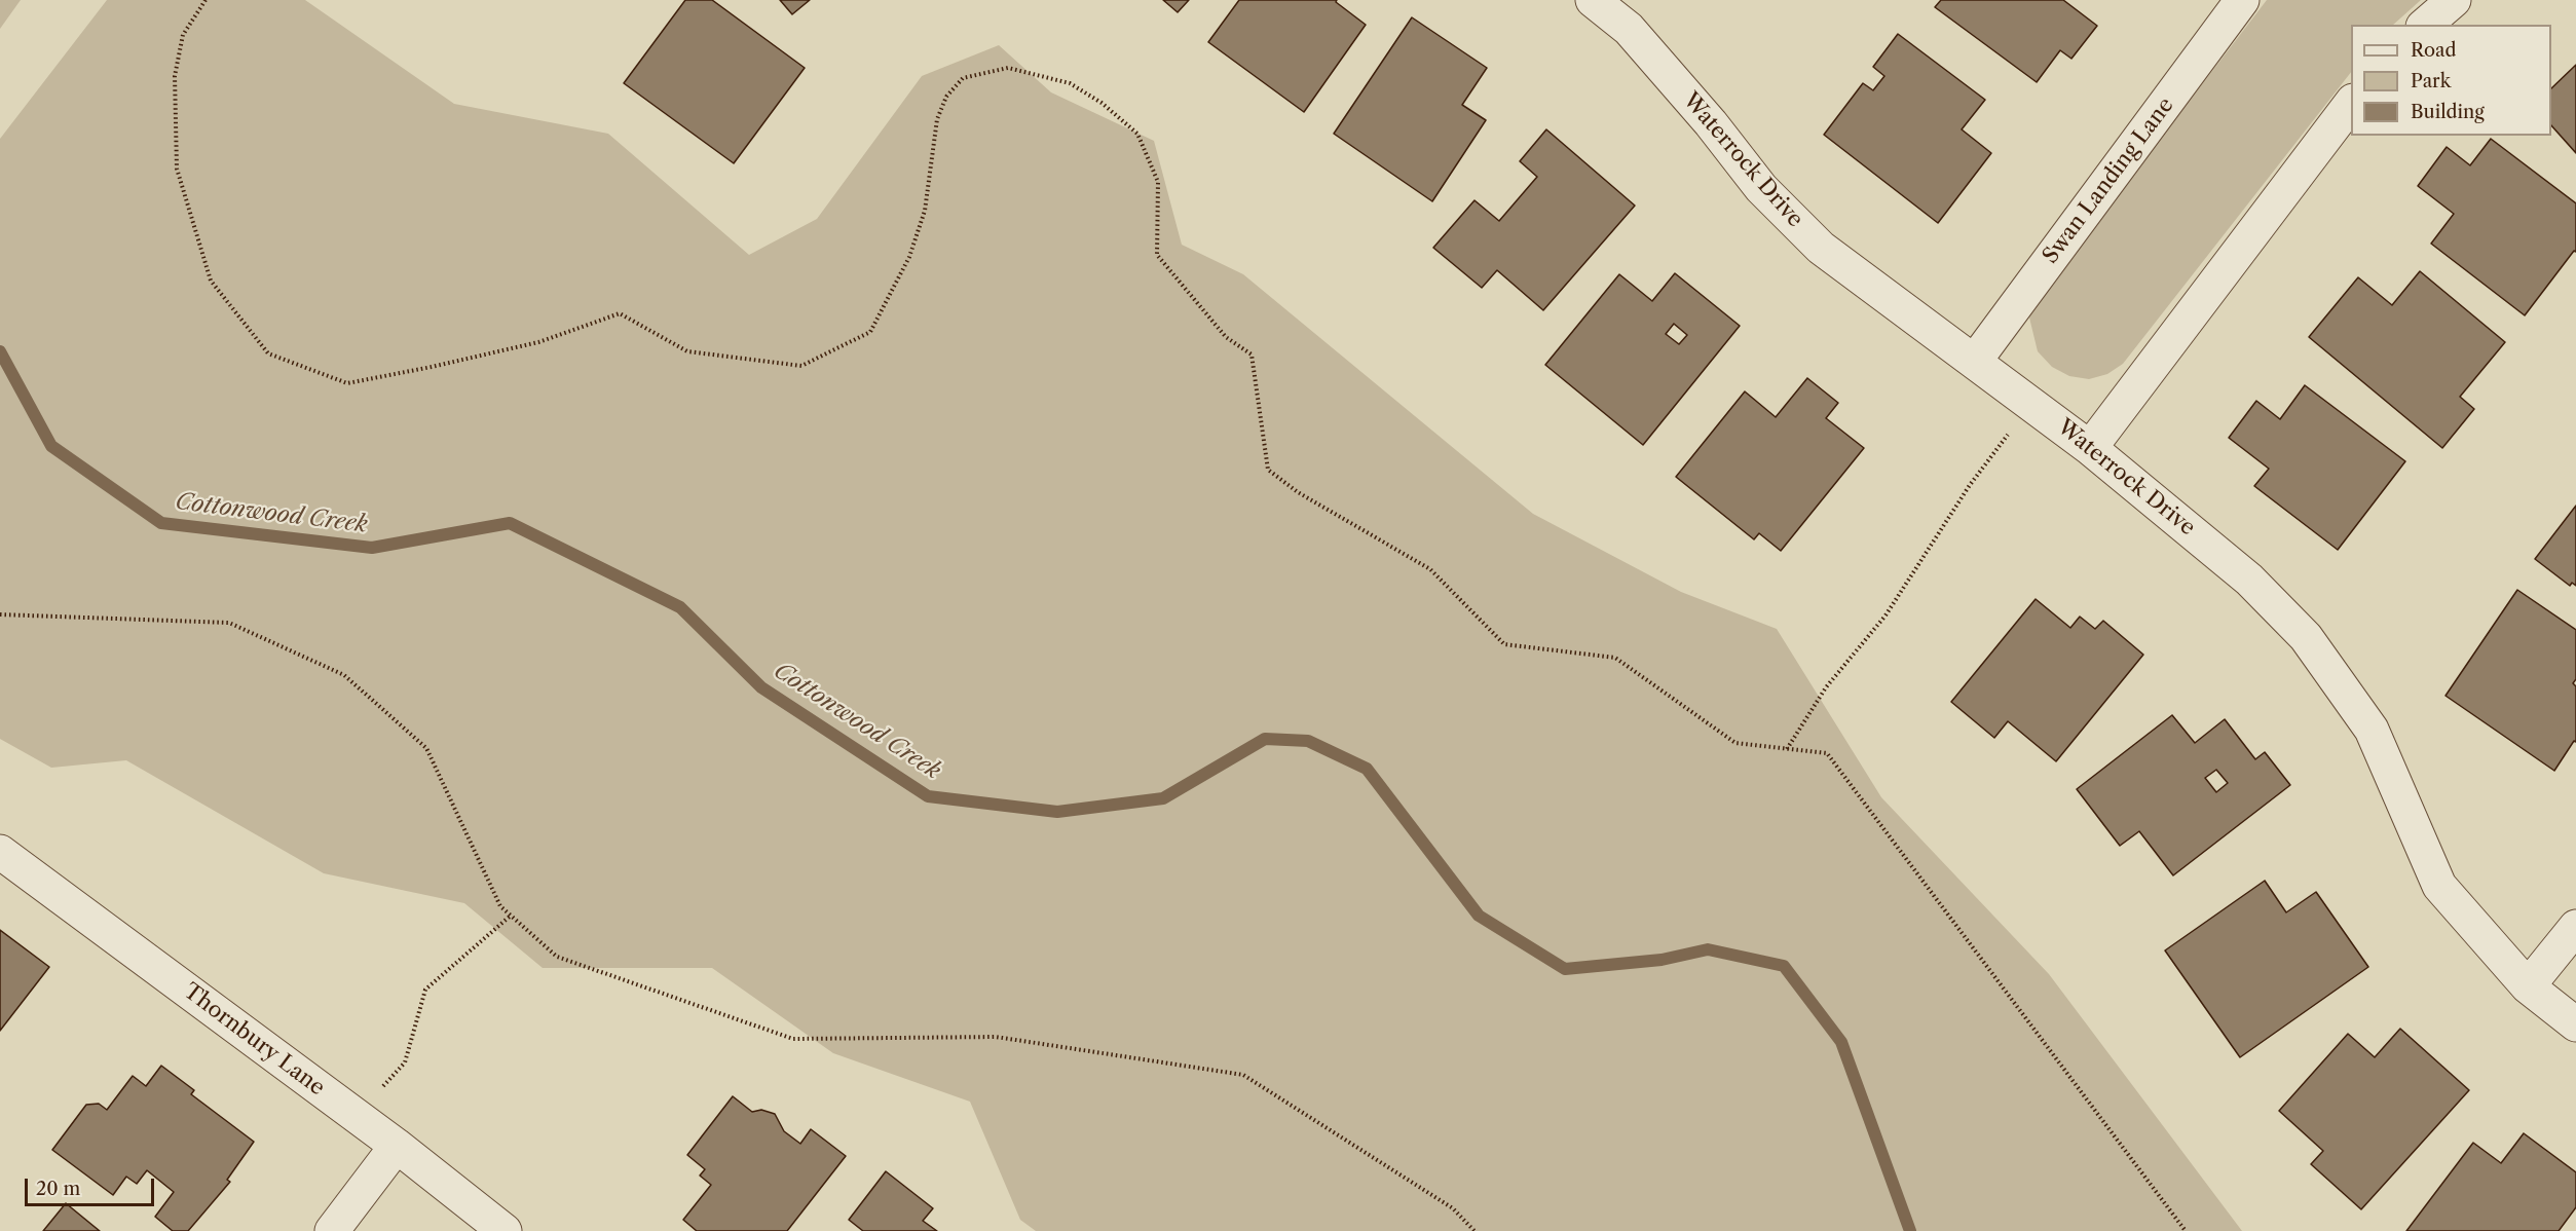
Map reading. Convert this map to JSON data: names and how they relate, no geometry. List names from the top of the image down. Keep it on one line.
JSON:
{"streets":{"street":["Waterrock Drive","Swan Landing Lane","Thornbury Lane"]},"crossings":[["Waterrock Drive","Swan Landing Lane"]],"water":["Cottonwood Creek"],"legend":["Road","Park","Building"],"scale_bar":"20 m"}
